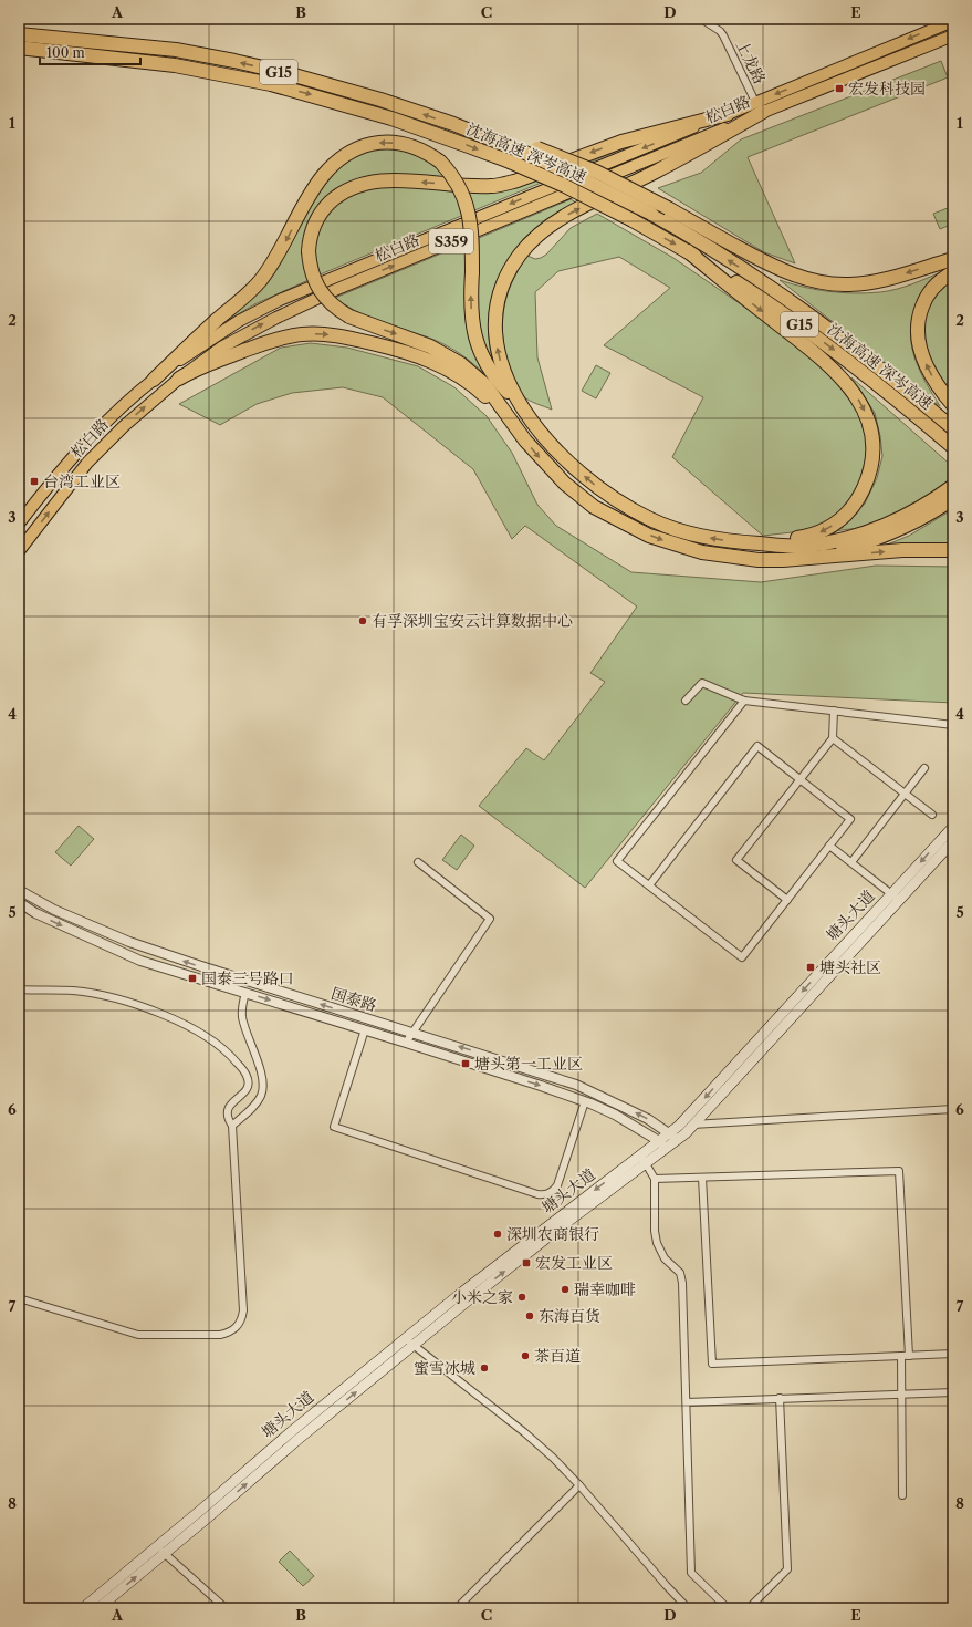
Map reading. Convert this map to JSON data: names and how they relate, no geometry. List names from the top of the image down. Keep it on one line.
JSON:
{"streets":{"highway":["G15","沈海高速 深岑高速"],"main road":["松白路","S359","塘头大道"],"street":["上龙路","国泰路"]},"crossings":[["上龙路","松白路"],["塘头大道","国泰路"]],"places":{"transit":["宏发科技园","台湾工业区","塘头社区","国泰三号路口","塘头第一工业区","宏发工业区"],"other":["有孚深圳宝安云计算数据中心","深圳农商银行","瑞幸咖啡","小米之家","东海百货","茶百道","蜜雪冰城"]},"scale_bar":"100 m","grid":{"columns":["A","B","C","D","E"],"rows":["1","2","3","4","5","6","7","8"]}}
